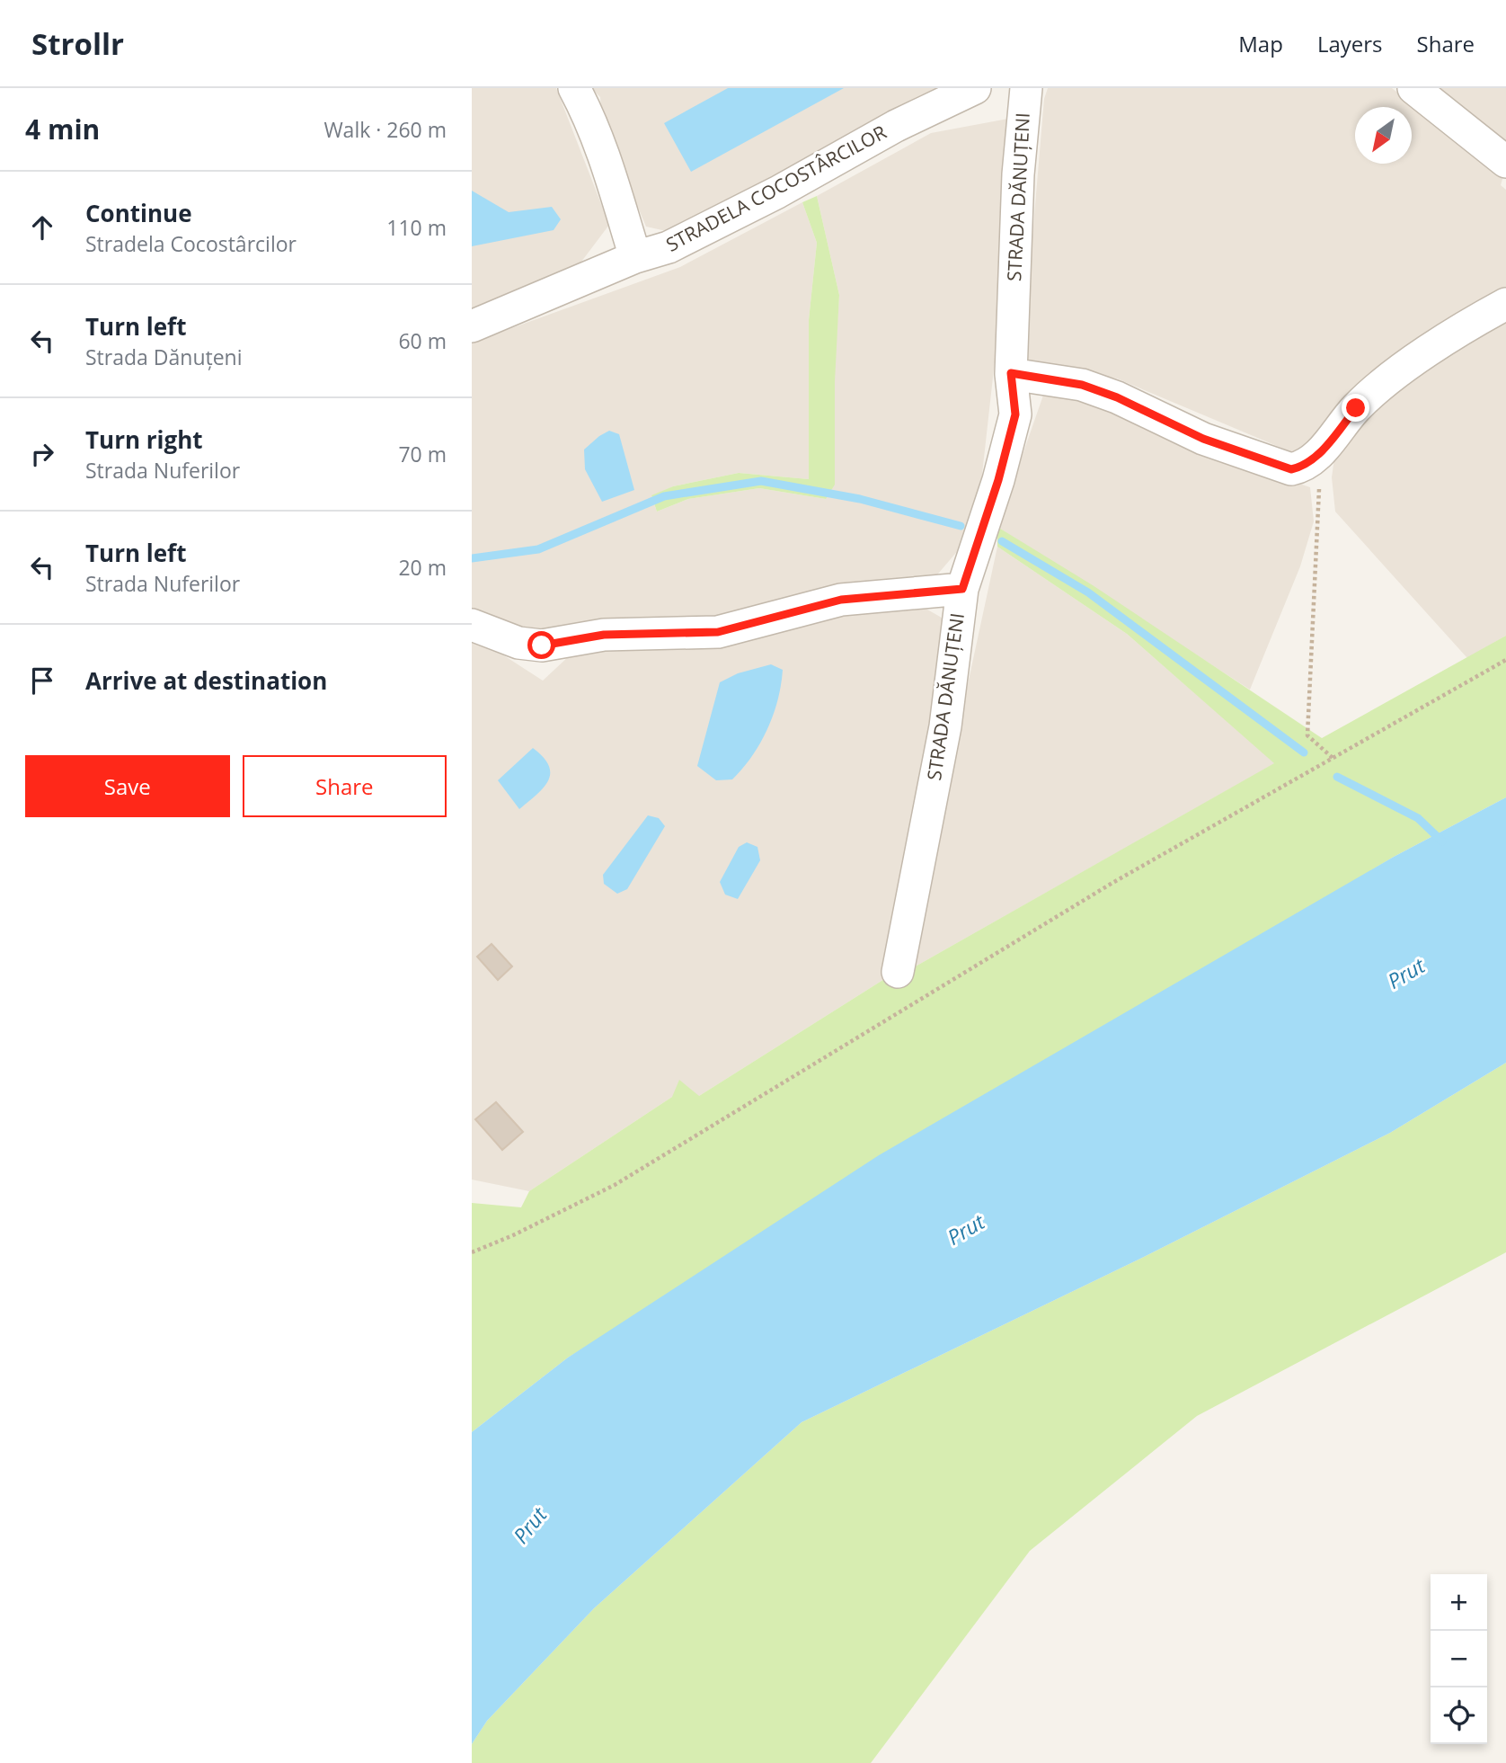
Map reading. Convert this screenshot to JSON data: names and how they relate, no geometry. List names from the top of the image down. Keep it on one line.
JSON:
{"streets":{"street":["STRADELA COCOSTÂRCILOR","STRADA DĂNUȚENI"]},"water":["Prut"],"north":"bottom left","page":{"header":"Strollr","nav":["Map","Layers","Share"],"heading":["4 min","Walk · 260 m"],"list":[["Continue","Stradela Cocostârcilor","110 m"],["Turn left","Strada Dănuțeni","60 m"],["Turn right","Strada Nuferilor","70 m"],["Turn left","Strada Nuferilor","20 m"],"Arrive at destination"],"buttons":["Save","Share"],"map_buttons":["+","−"]}}
